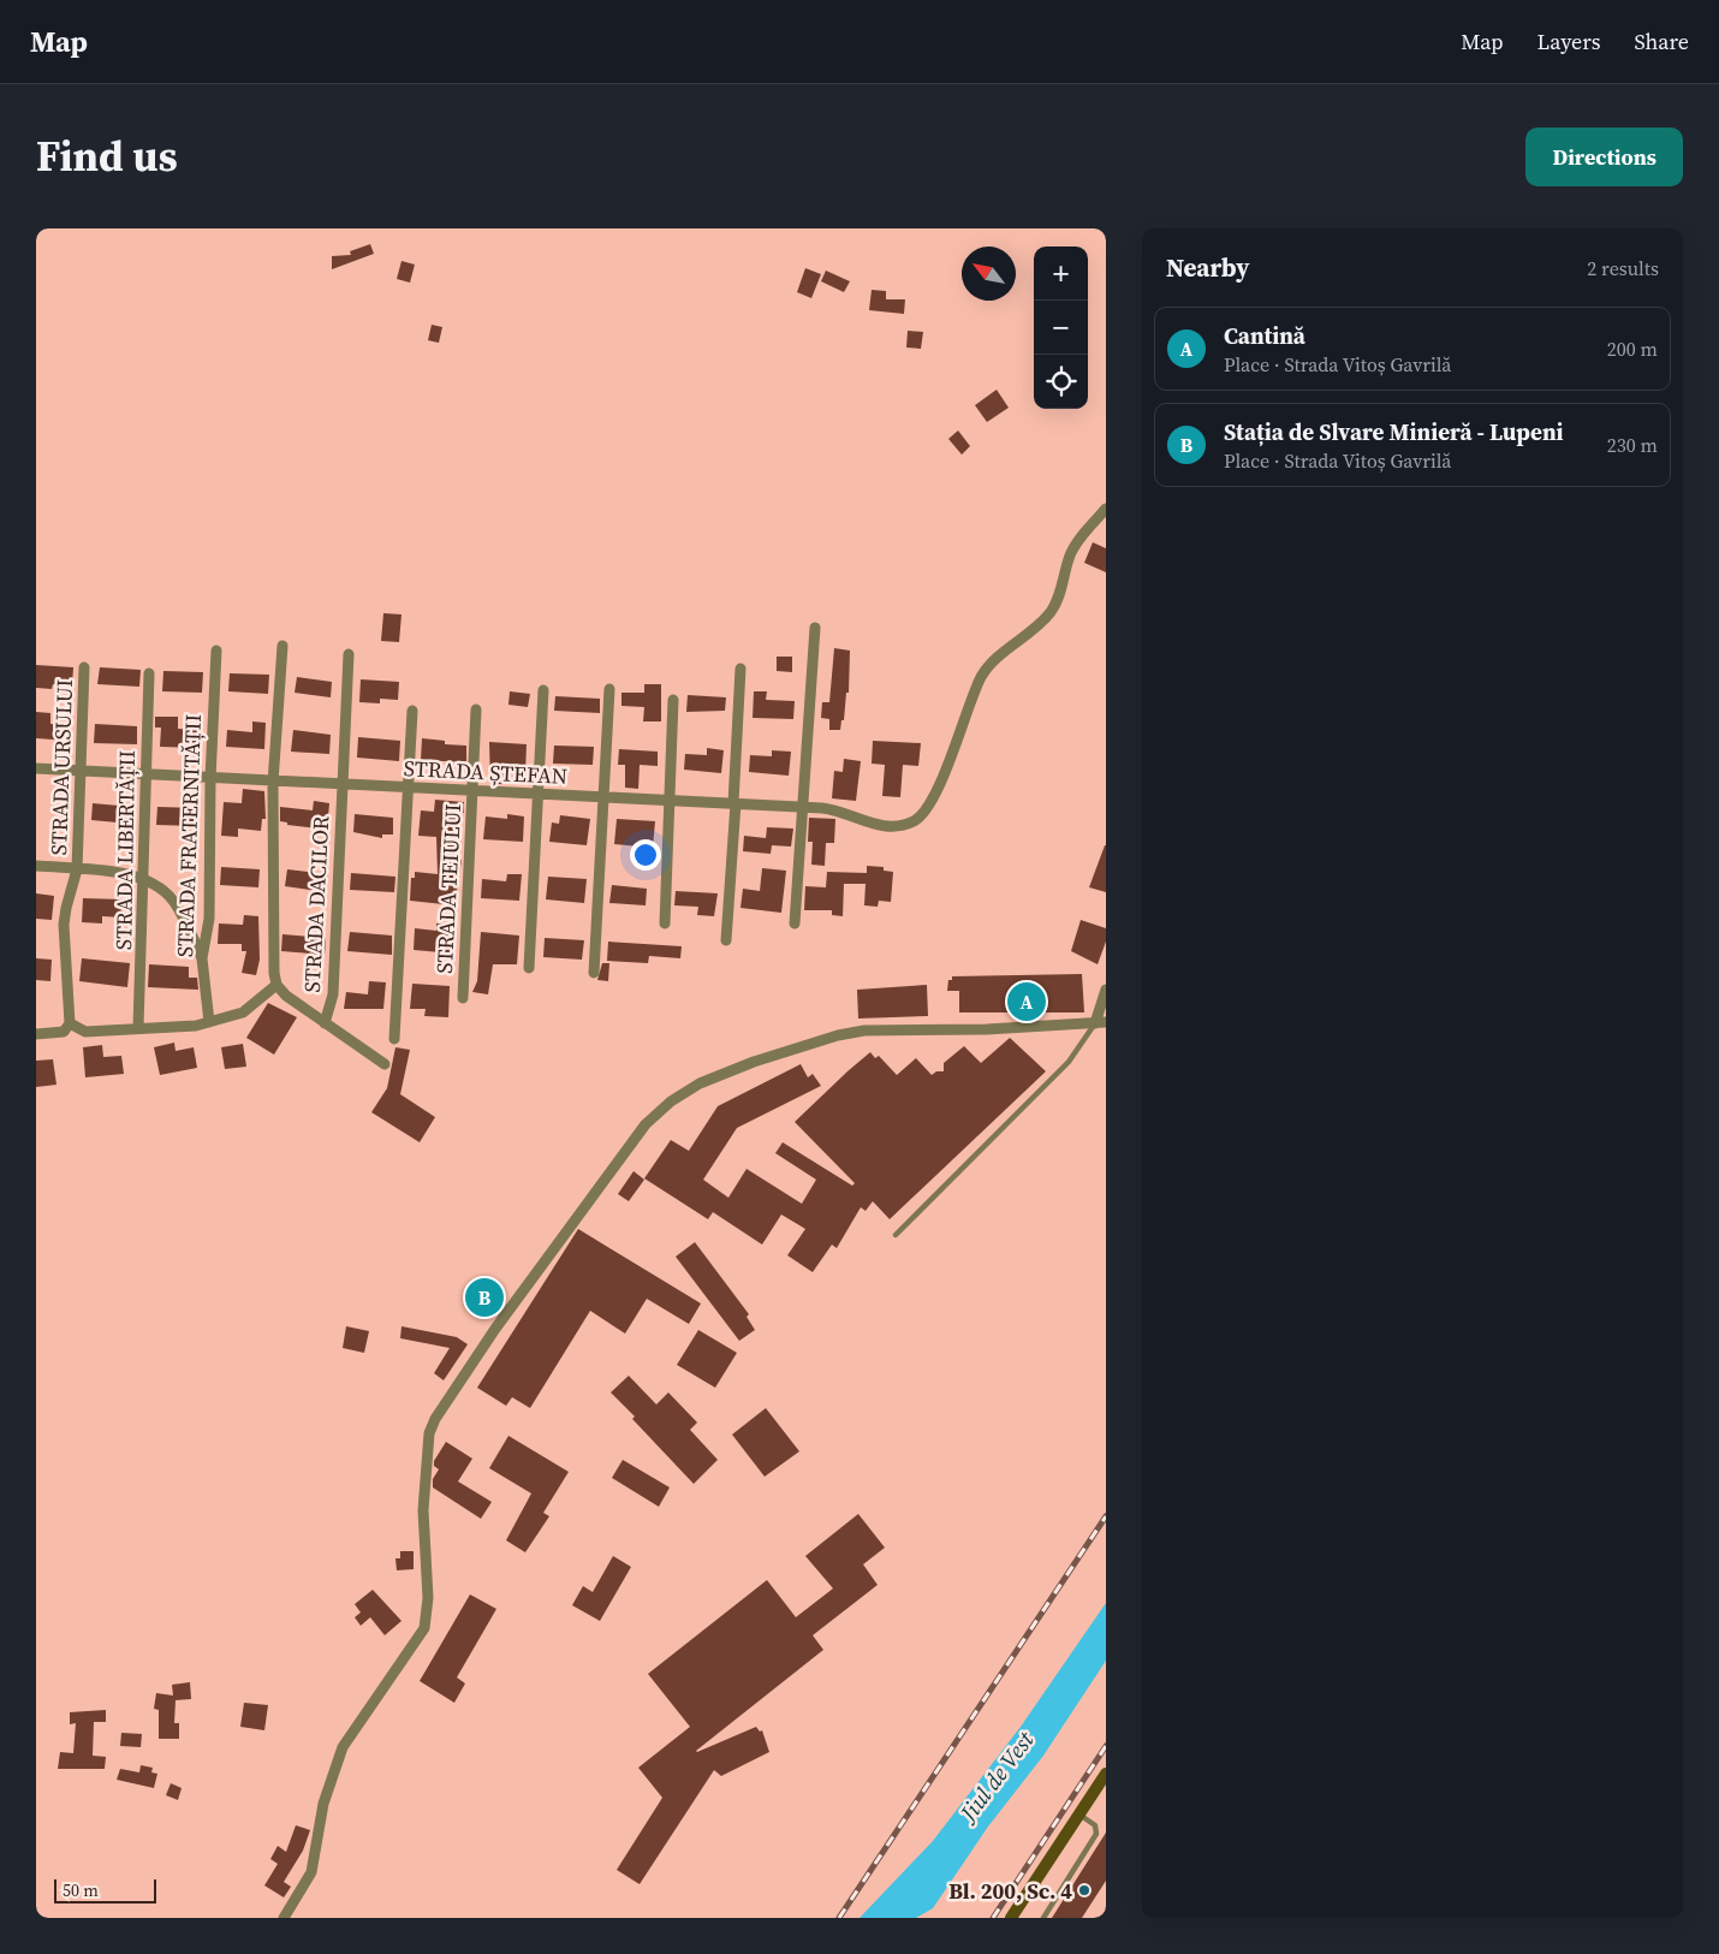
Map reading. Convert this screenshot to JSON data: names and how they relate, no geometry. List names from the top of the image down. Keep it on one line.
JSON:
{"streets":{"street":["STRADA URSULUI","STRADA ȘTEFAN","STRADA FRATERNITĂȚII","STRADA LIBERTĂȚII","STRADA TEIULUI","STRADA DACILOR"]},"crossings":[["STRADA URSULUI","STRADA ȘTEFAN"],["STRADA ȘTEFAN","STRADA FRATERNITĂȚII"],["STRADA ȘTEFAN","STRADA LIBERTĂȚII"],["STRADA ȘTEFAN","STRADA TEIULUI"],["STRADA ȘTEFAN","STRADA DACILOR"]],"water":["Jiul de Vest"],"places":["Bl. 200, Sc. 4"],"scale_bar":"50 m","north":"top left","page":{"header":"Map","nav":["Map","Layers","Share"],"title":"Find us","buttons":"Directions","heading":["Nearby","2 results"],"map_buttons":["+","−"],"list":[{"mark":"A","name":"Cantină","note":"Place · Strada Vitoș Gavrilă","value":"200 m"},{"mark":"B","name":"Stația de Slvare Minieră - Lupeni","note":"Place · Strada Vitoș Gavrilă","value":"230 m"}],"pins":["A","B"],"scale":"50 m"}}
